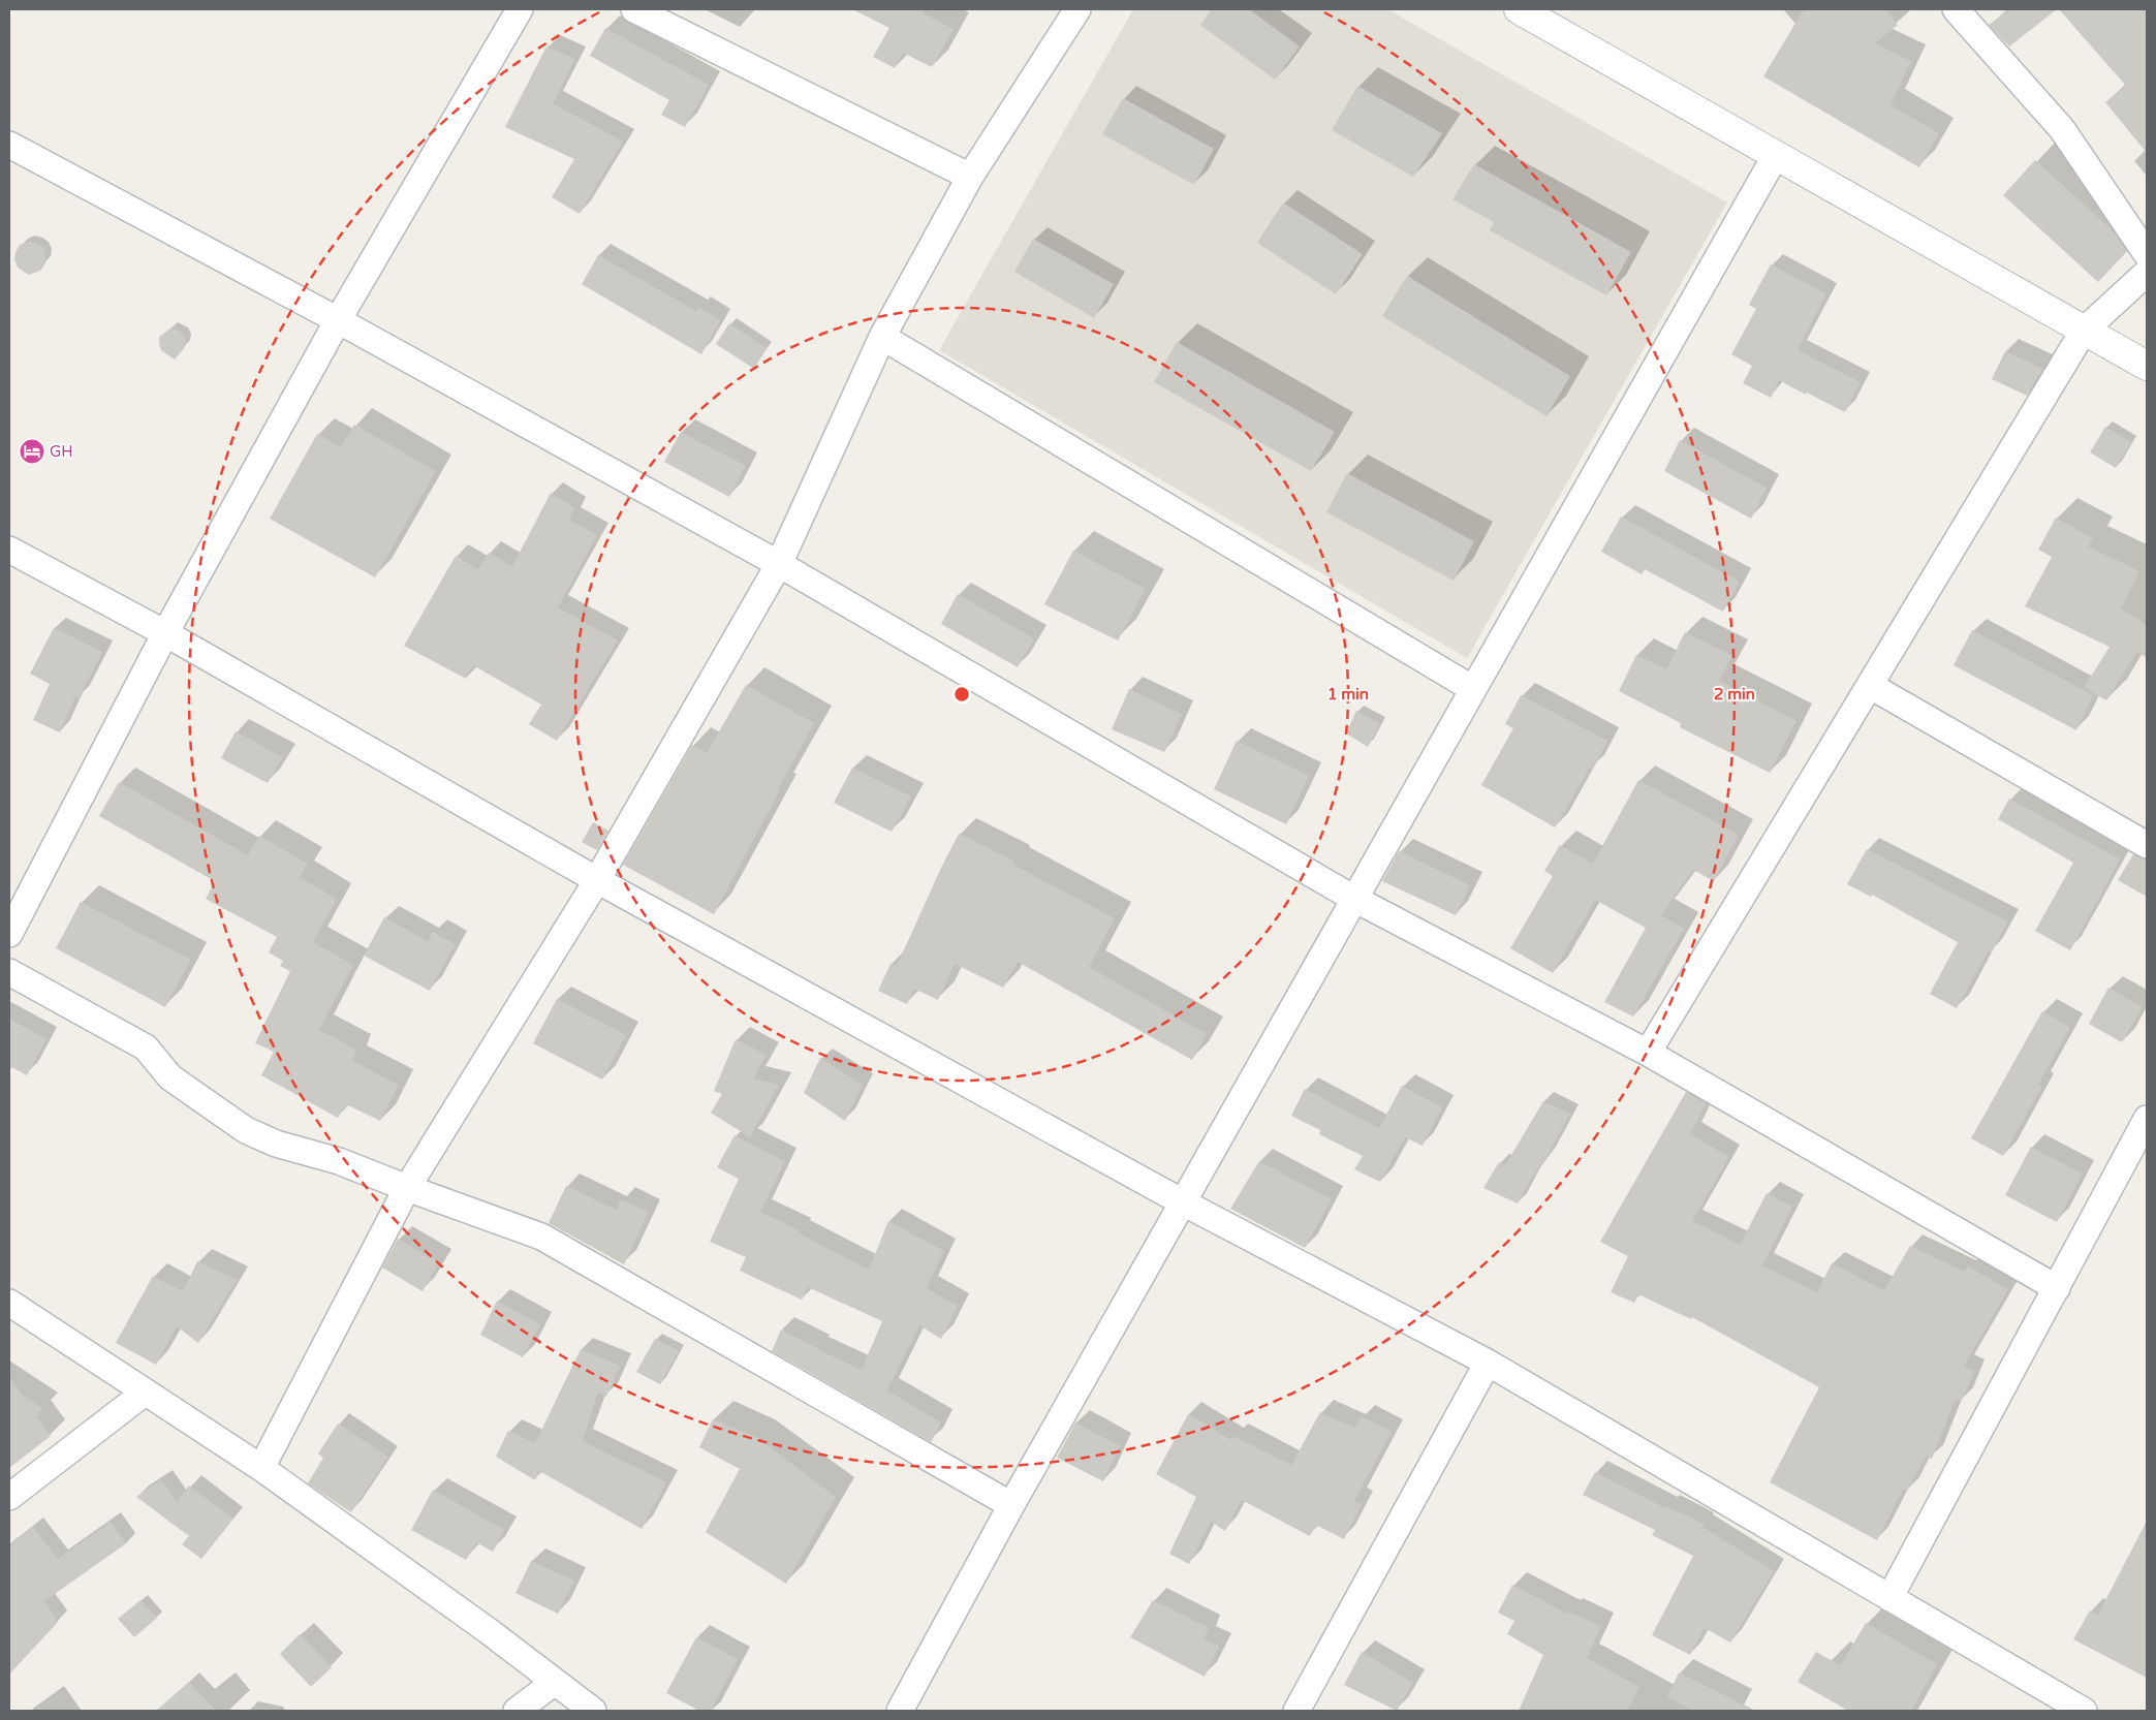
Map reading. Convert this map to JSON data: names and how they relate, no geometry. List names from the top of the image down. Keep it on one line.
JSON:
{"places":{"hotel":["GH"]},"rings":["1 min","2 min"]}
